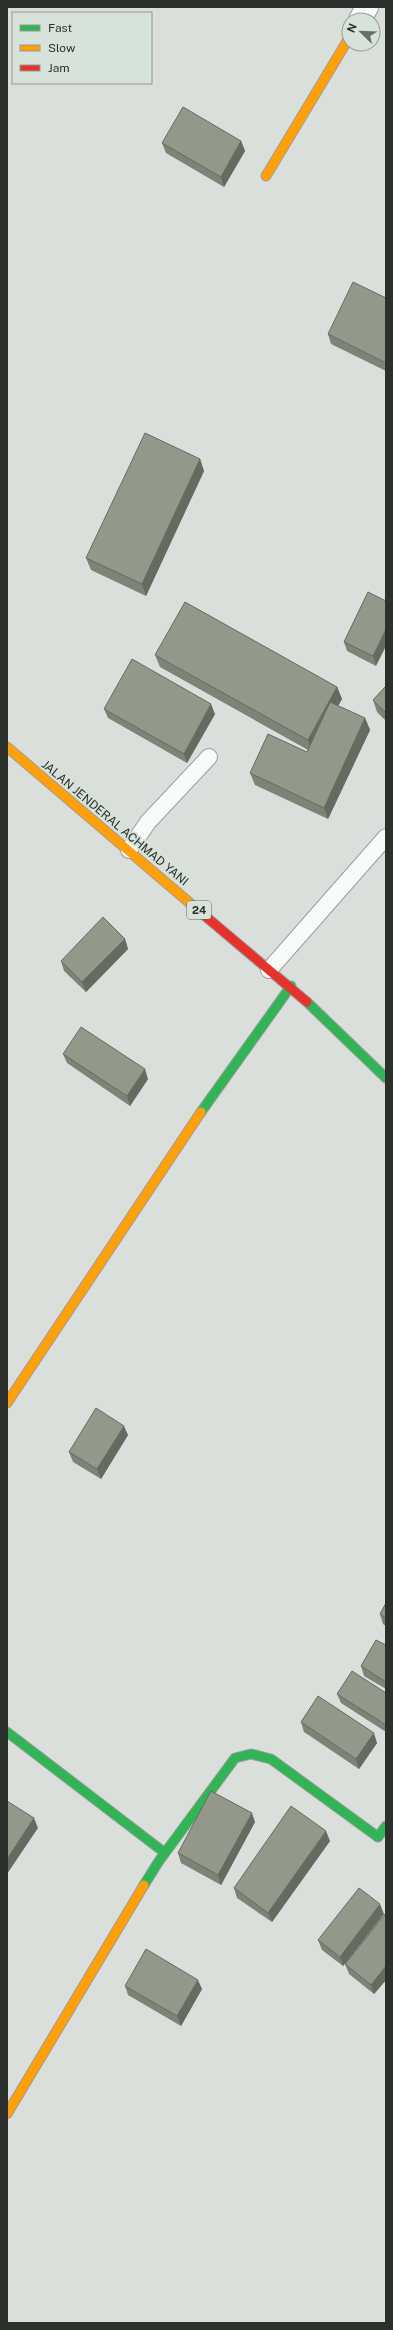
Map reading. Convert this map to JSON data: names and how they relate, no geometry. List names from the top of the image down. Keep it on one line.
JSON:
{"streets":{"main road":["JALAN JENDERAL ACHMAD YANI","24"]},"legend":["Fast","Slow","Jam"],"north":"top left"}
